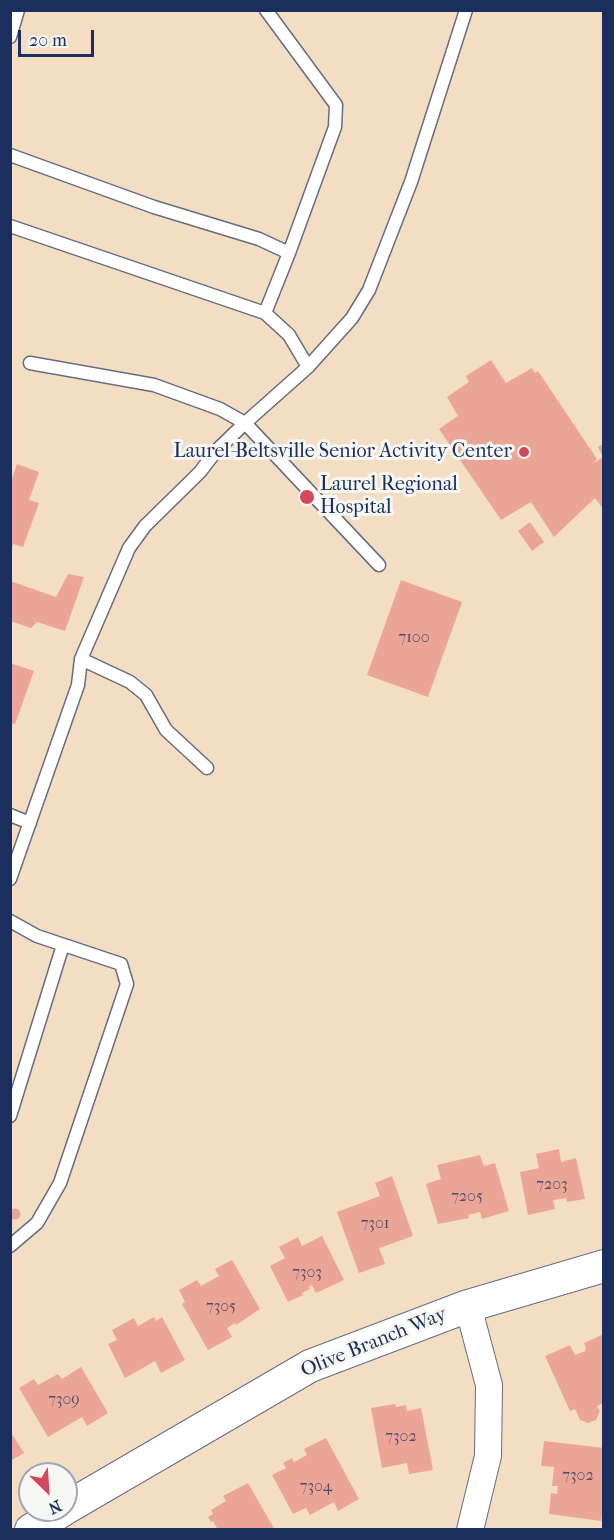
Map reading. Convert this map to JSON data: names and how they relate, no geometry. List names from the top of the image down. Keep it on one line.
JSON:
{"streets":{"street":["Olive Branch Way"]},"places":["Laurel-Beltsville Senior Activity Center","Laurel Regional Hospital"],"house_numbers":["7100","7203","7205","7301","7303","7305","7309","7302","7302","7304"],"scale_bar":"20 m","north":"bottom right"}
